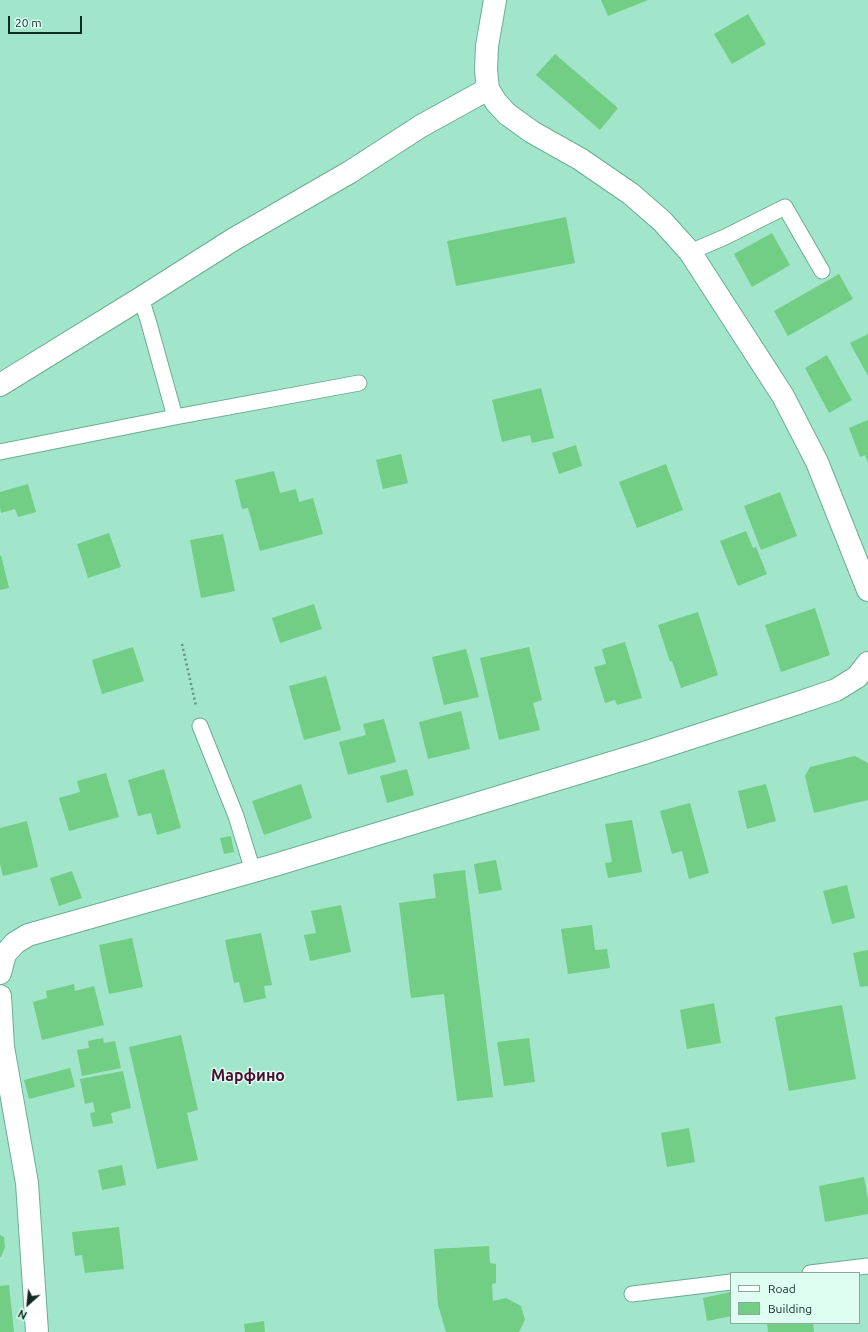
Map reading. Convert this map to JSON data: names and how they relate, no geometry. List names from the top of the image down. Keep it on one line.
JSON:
{"districts":["Марфино"],"legend":["Road","Building"],"scale_bar":"20 m","north":"bottom left"}
